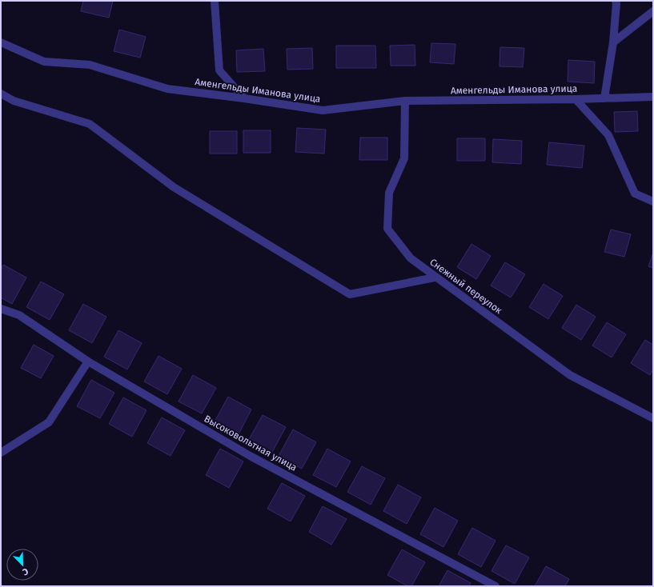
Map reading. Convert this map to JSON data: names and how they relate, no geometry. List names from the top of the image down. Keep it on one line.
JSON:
{"streets":{"street":["Аменгельды Иманова улица","Снежный переулок","Высоковольтная улица"]},"crossings":[["Аменгельды Иманова улица","Снежный переулок"]],"north":"bottom right"}
